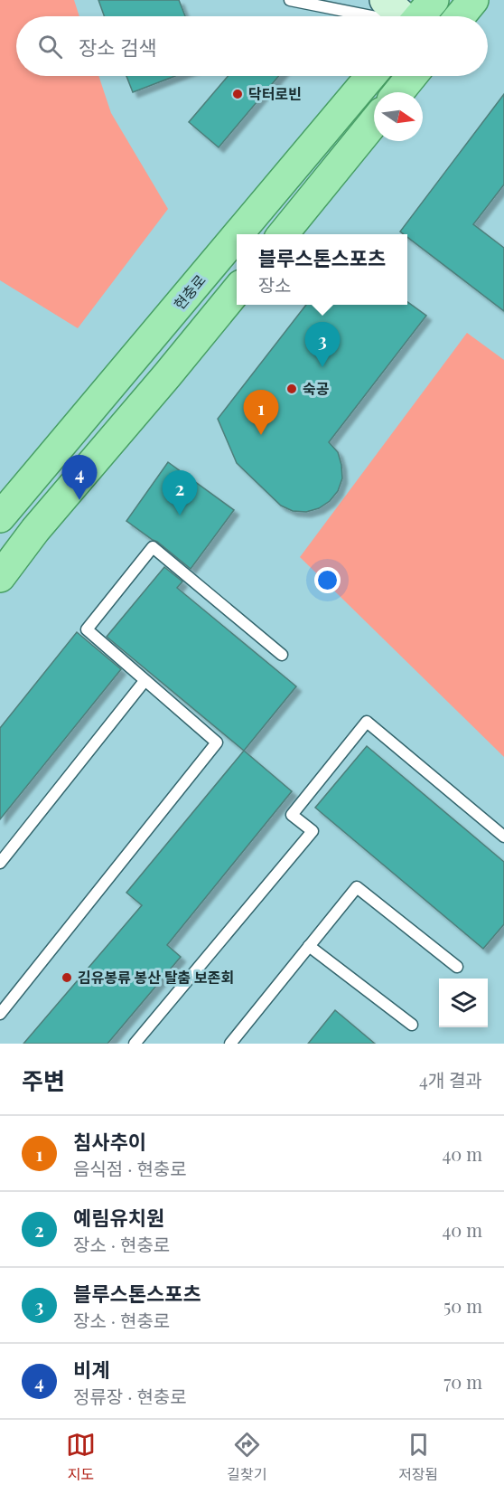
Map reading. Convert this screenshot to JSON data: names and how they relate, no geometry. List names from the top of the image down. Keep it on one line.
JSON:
{"streets":{"main road":["현충로"]},"places":["닥터로빈","숙공","김유봉류 봉산 탈춤 보존회"],"north":"right","page":{"search":"장소 검색","popup":["블루스톤스포츠","장소"],"pins":["3","1","4","2"],"heading":["주변","4개 결과"],"list":[{"mark":"1","name":"침사추이","note":"음식점 · 현충로","value":"40 m"},{"mark":"2","name":"예림유치원","note":"장소 · 현충로","value":"40 m"},{"mark":"3","name":"블루스톤스포츠","note":"장소 · 현충로","value":"50 m"},{"mark":"4","name":"비계","note":"정류장 · 현충로","value":"70 m"}],"nav":["지도","길찾기","저장됨"]}}
